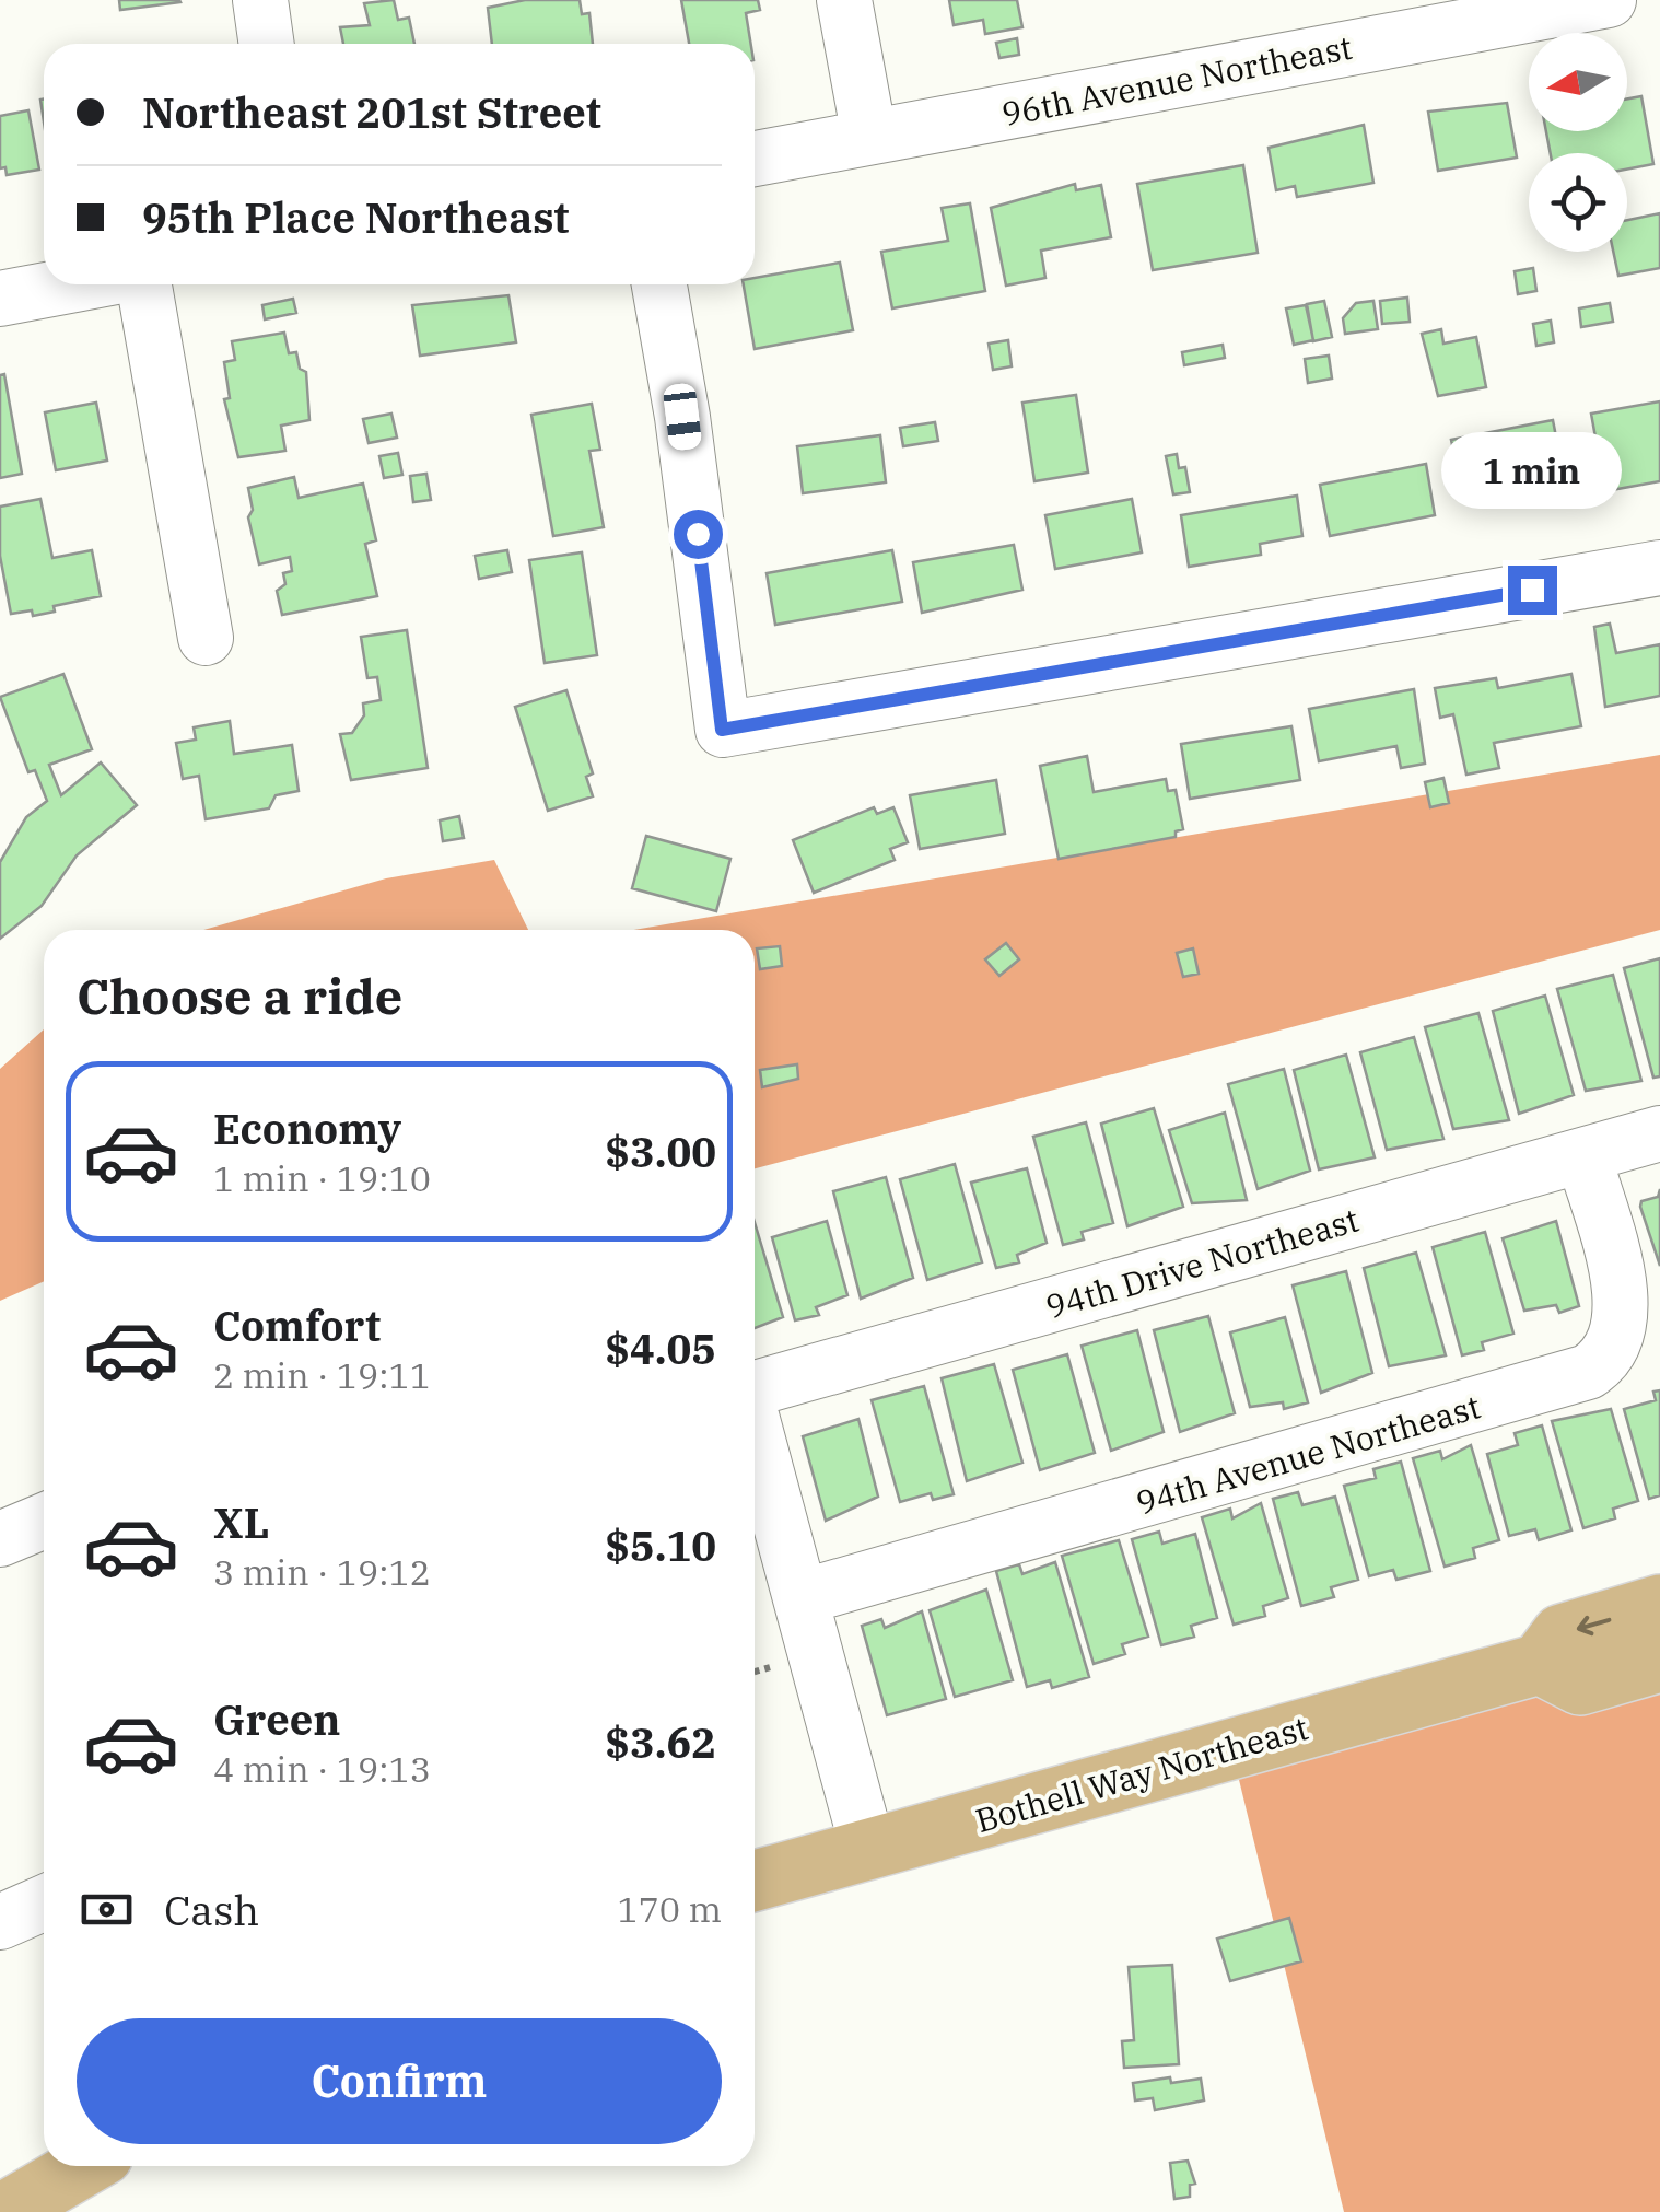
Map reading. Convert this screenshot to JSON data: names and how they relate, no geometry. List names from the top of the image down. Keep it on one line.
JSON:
{"streets":{"main road":["Bothell Way Northeast"],"street":["96th Avenue Northeast","94th Drive Northeast","94th Avenue Northeast"]},"crossings":[["94th Drive Northeast","94th Avenue Northeast"]],"north":"left","page":{"banner":["Northeast 201st Street","95th Place Northeast"],"bubble":"1 min","heading":"Choose a ride","list":[{"name":"Economy","note":"1 min · 19:10","value":"$3.00"},{"name":"Comfort","note":"2 min · 19:11","value":"$4.05"},{"name":"XL","note":"3 min · 19:12","value":"$5.10"},{"name":"Green","note":"4 min · 19:13","value":"$3.62"}],"pay":["Cash","170 m"],"buttons":"Confirm"}}
